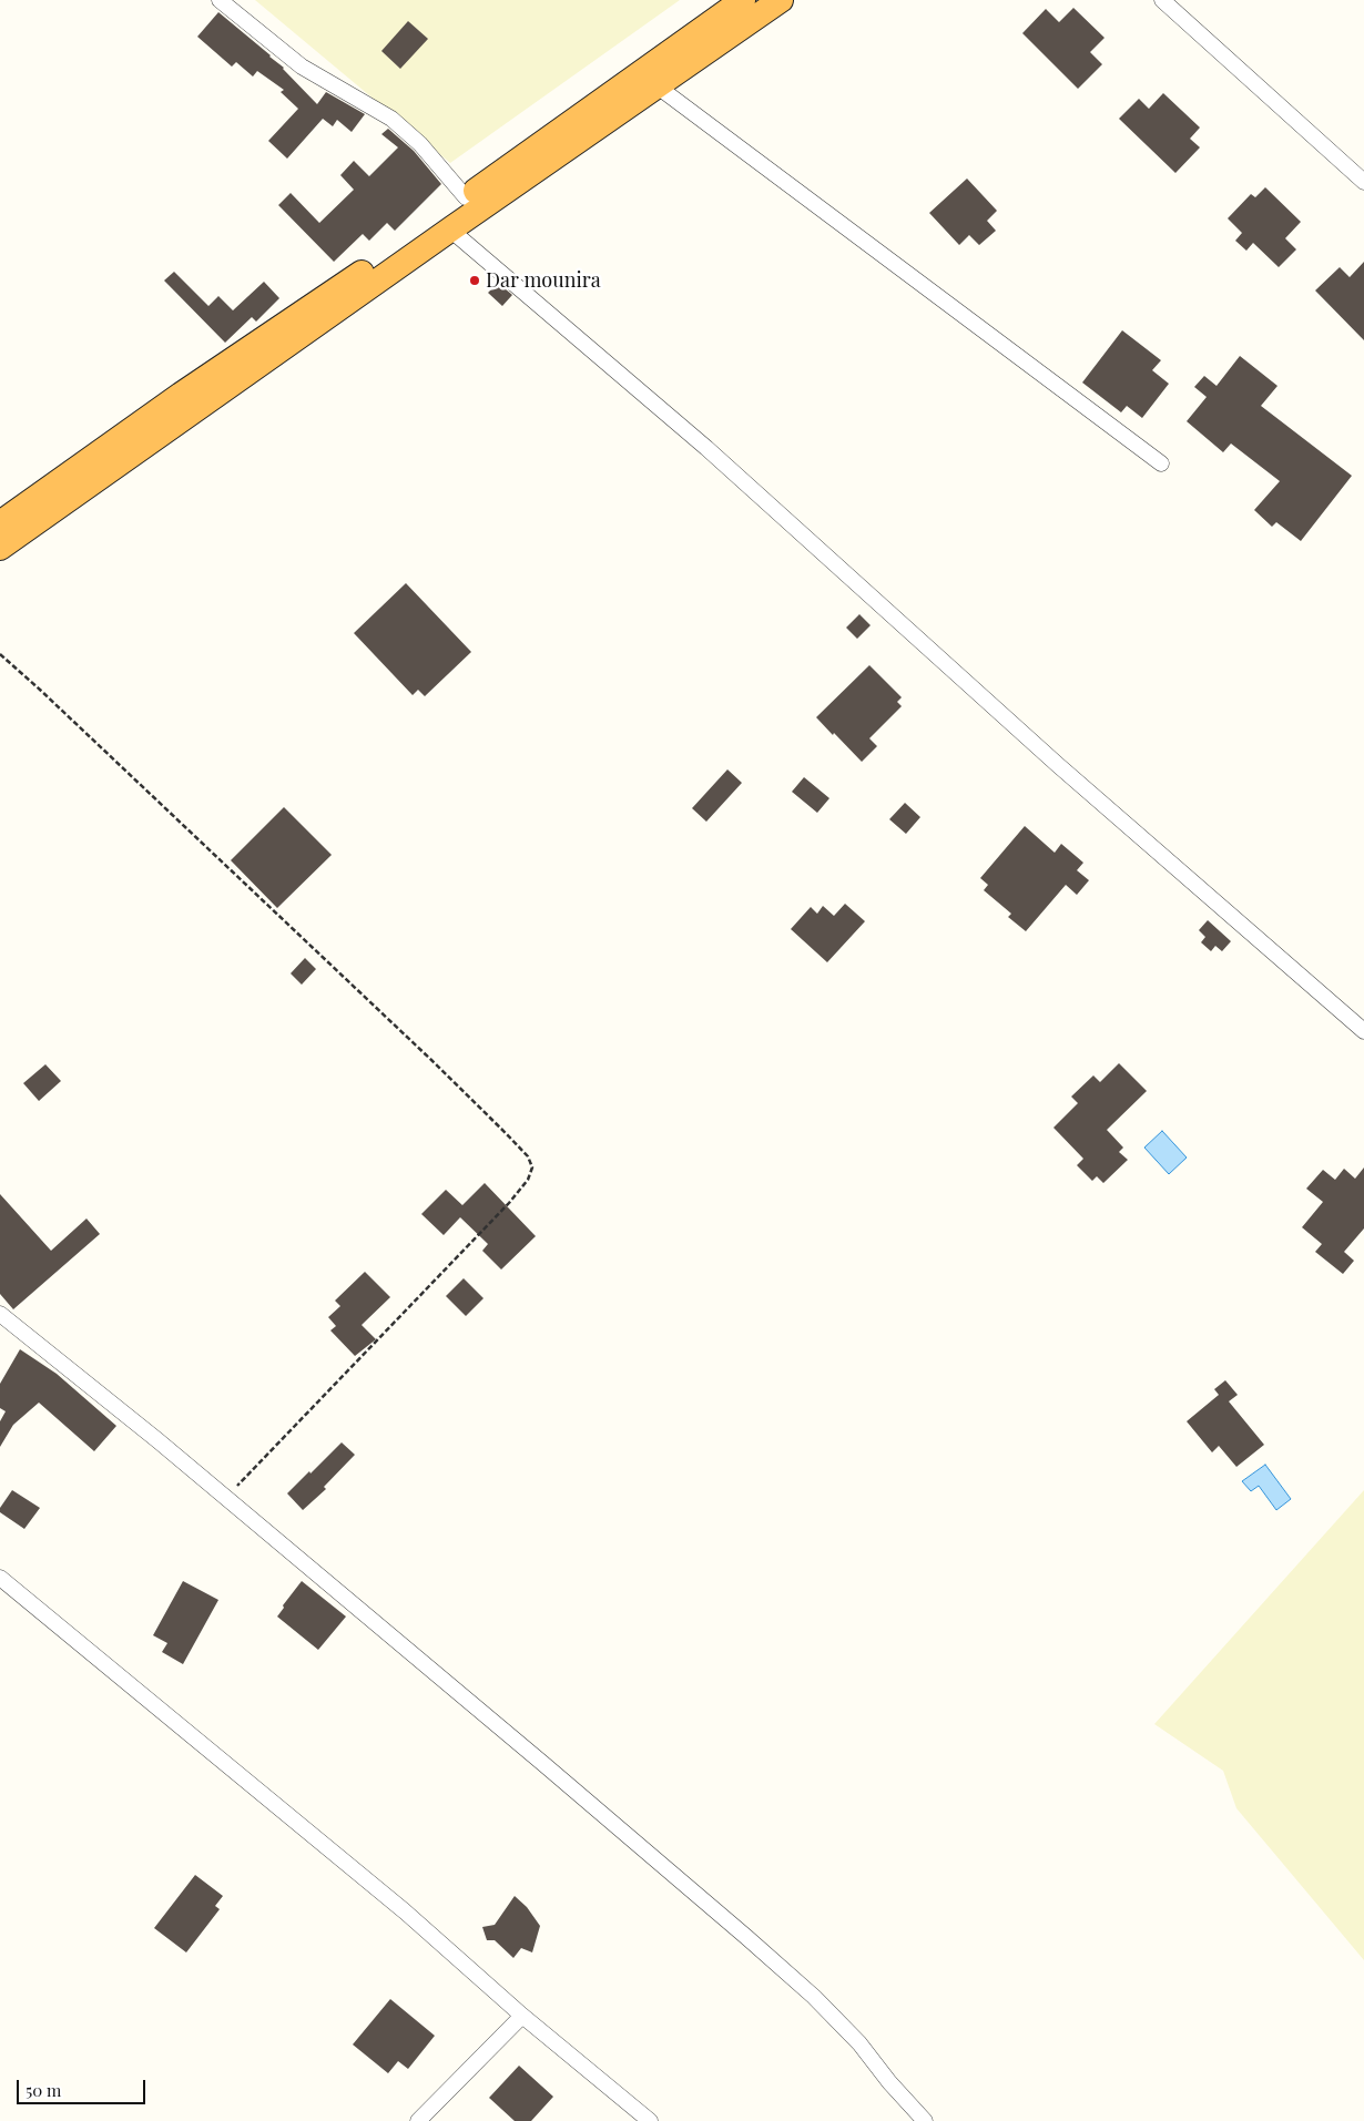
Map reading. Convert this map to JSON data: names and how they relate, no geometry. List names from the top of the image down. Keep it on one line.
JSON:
{"places":["Dar mounira"],"scale_bar":"50 m"}
